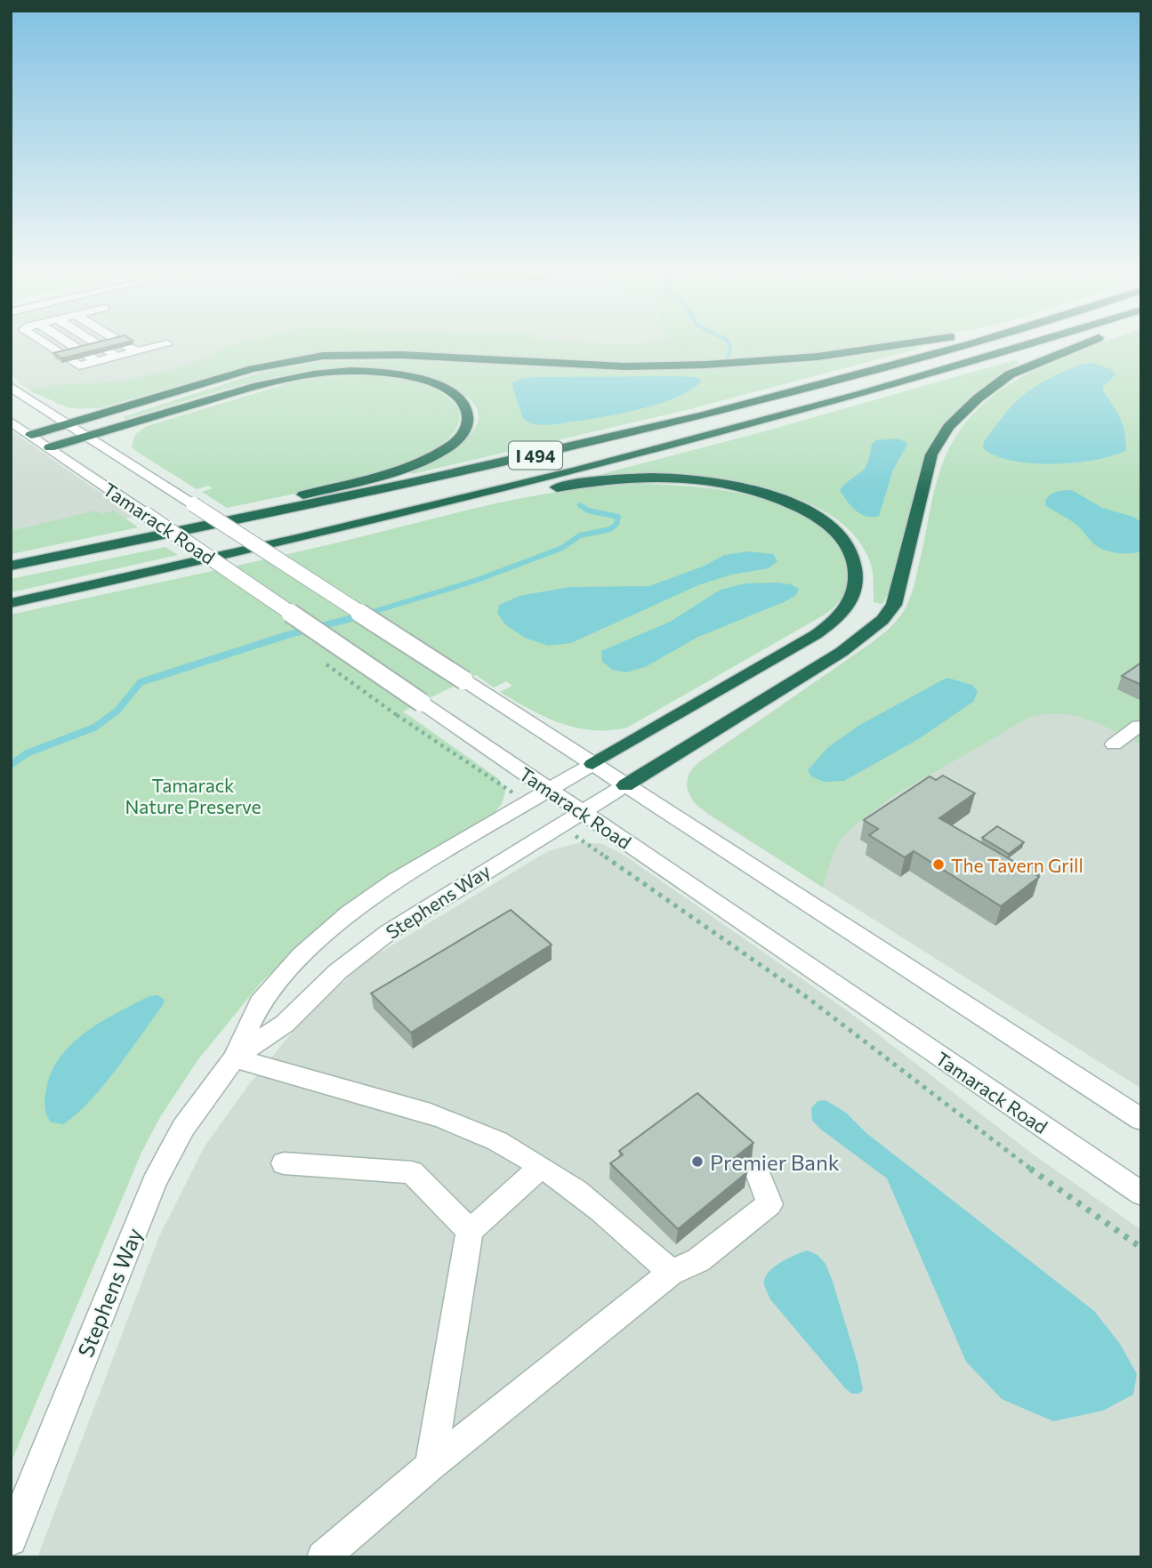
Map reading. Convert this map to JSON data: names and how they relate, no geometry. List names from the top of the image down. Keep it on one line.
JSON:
{"streets":{"highway":["I 494"],"street":["Tamarack Road","Stephens Way"]},"crossings":[["Tamarack Road","Stephens Way"]],"parks":["Tamarack Nature Preserve"],"places":["The Tavern Grill","Premier Bank"]}
